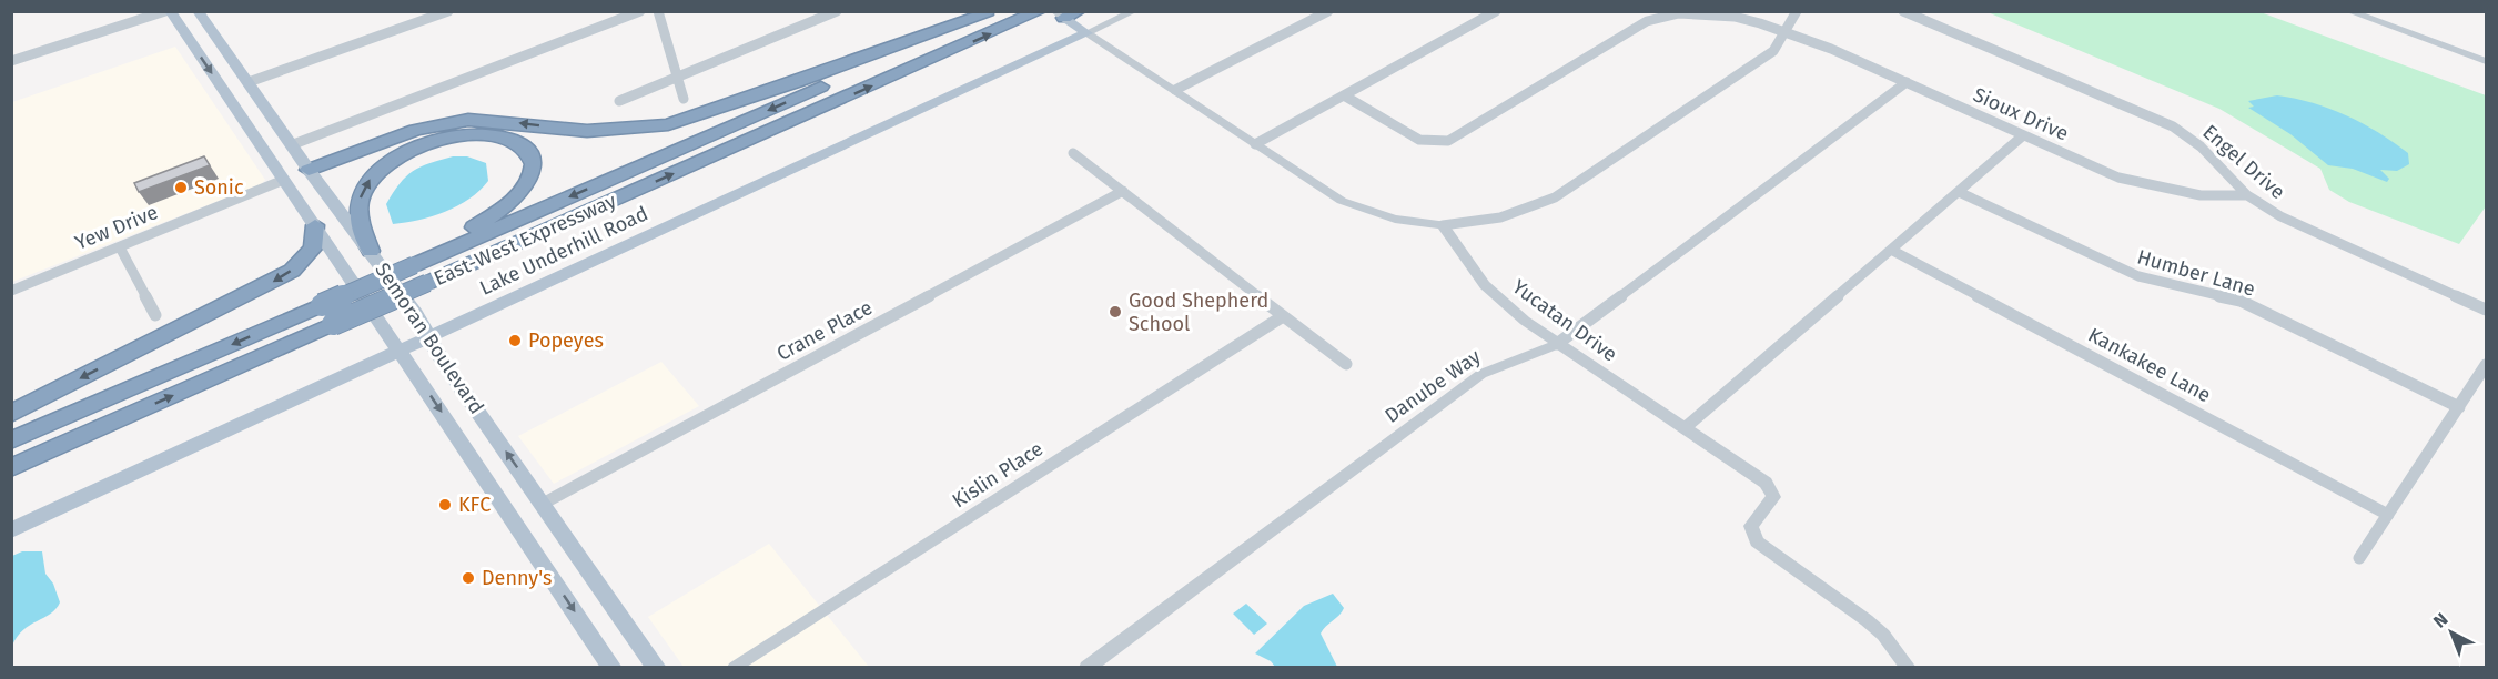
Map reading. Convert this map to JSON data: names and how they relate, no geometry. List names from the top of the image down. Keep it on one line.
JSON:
{"streets":{"highway":["East-West Expressway"],"main road":["Yew Drive","Lake Underhill Road","Semoran Boulevard"],"street":["Sioux Drive","Engel Drive","Humber Lane","Yucatan Drive","Crane Place","Kankakee Lane","Danube Way","Kislin Place"]},"crossings":[["Sioux Drive","Engel Drive"],["Sioux Drive","Danube Way"],["Yew Drive","Semoran Boulevard"],["Lake Underhill Road","Semoran Boulevard"],["Yucatan Drive","Danube Way"],["Crane Place","Semoran Boulevard"]],"places":["Sonic","Good Shepherd School","Popeyes","KFC","Denny's"],"north":"top left"}
